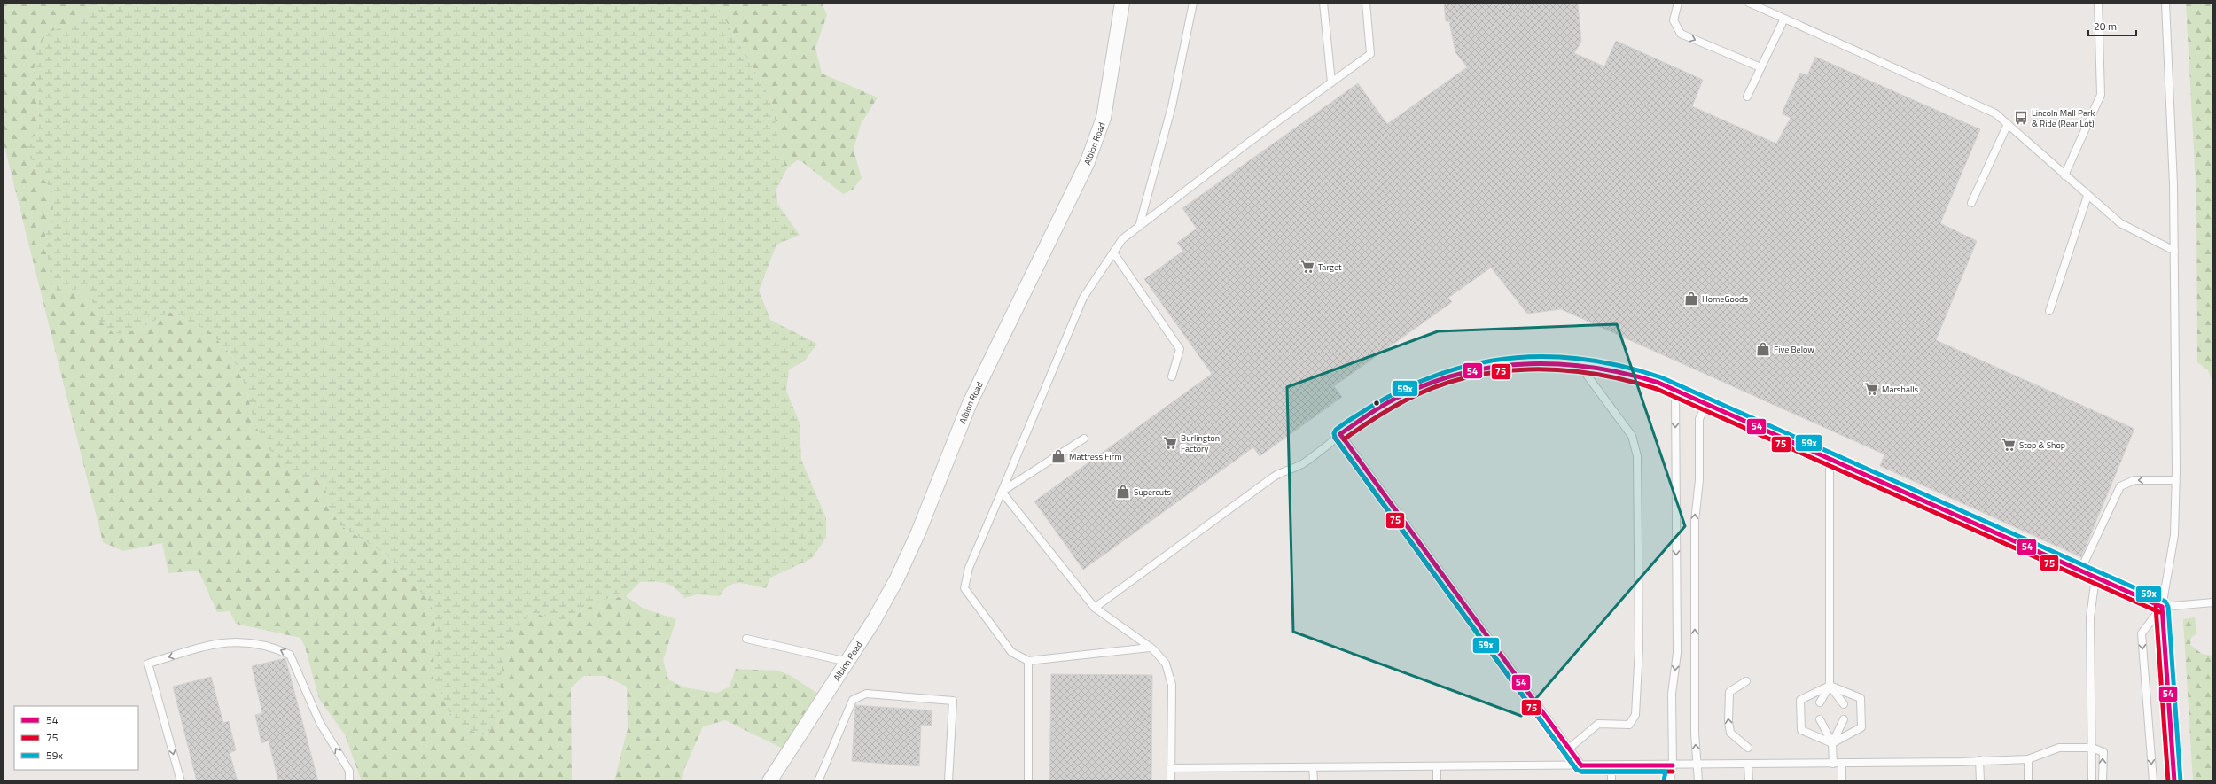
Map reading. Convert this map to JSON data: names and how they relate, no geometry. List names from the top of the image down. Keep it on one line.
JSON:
{"streets":{"street":["Albion Road"]},"places":{"bus stop":["Lincoln Mall Park & Ride (Rear Lot)"],"supermarket":["Target","Marshalls","Burlington Factory","Stop & Shop"],"shop":["HomeGoods","Five Below","Mattress Firm","Supercuts"]},"lines":["transit line 59x","transit line 54","transit line 75"],"legend":["54","75","59x"],"scale_bar":"20 m"}
